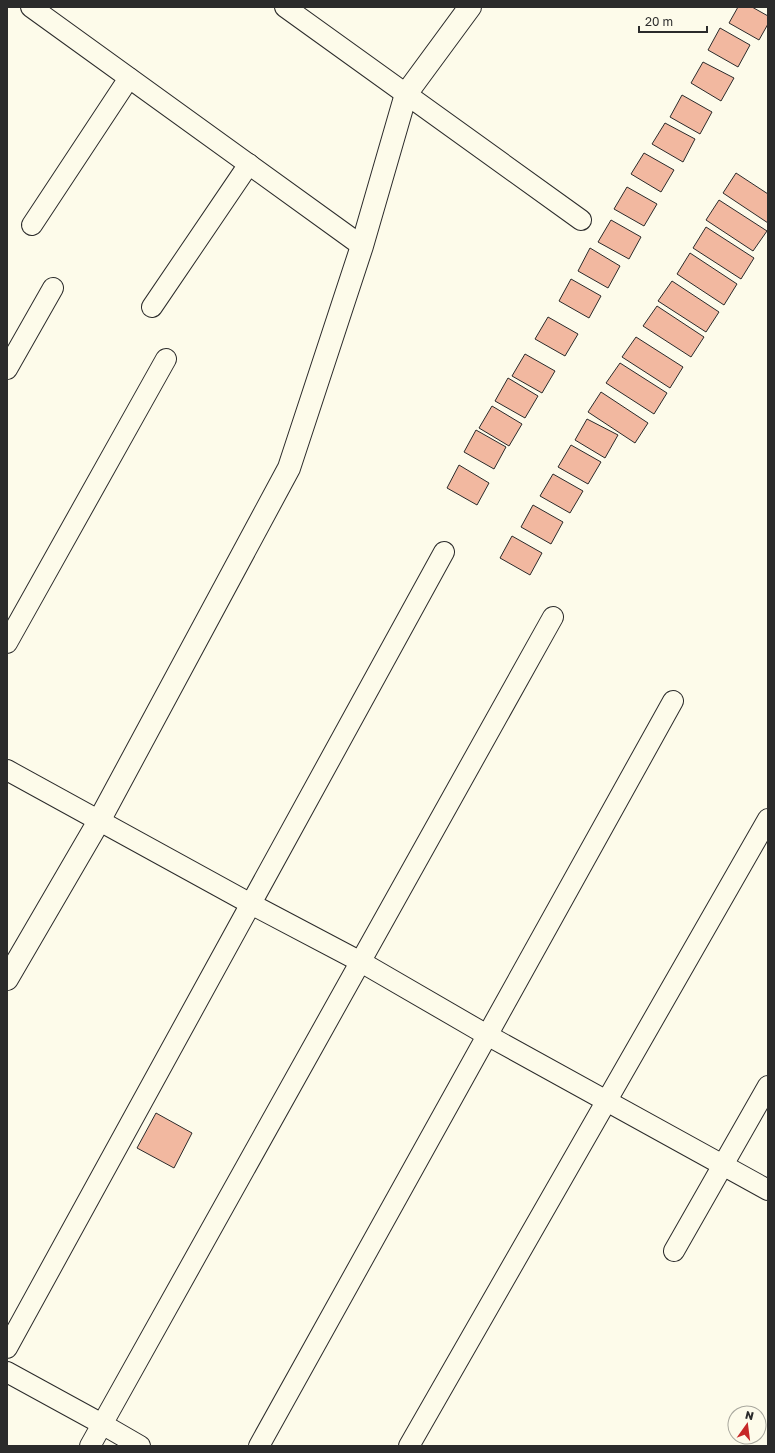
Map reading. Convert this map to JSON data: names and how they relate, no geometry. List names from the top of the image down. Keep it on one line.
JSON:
{"scale_bar":"20 m","north":"top"}
